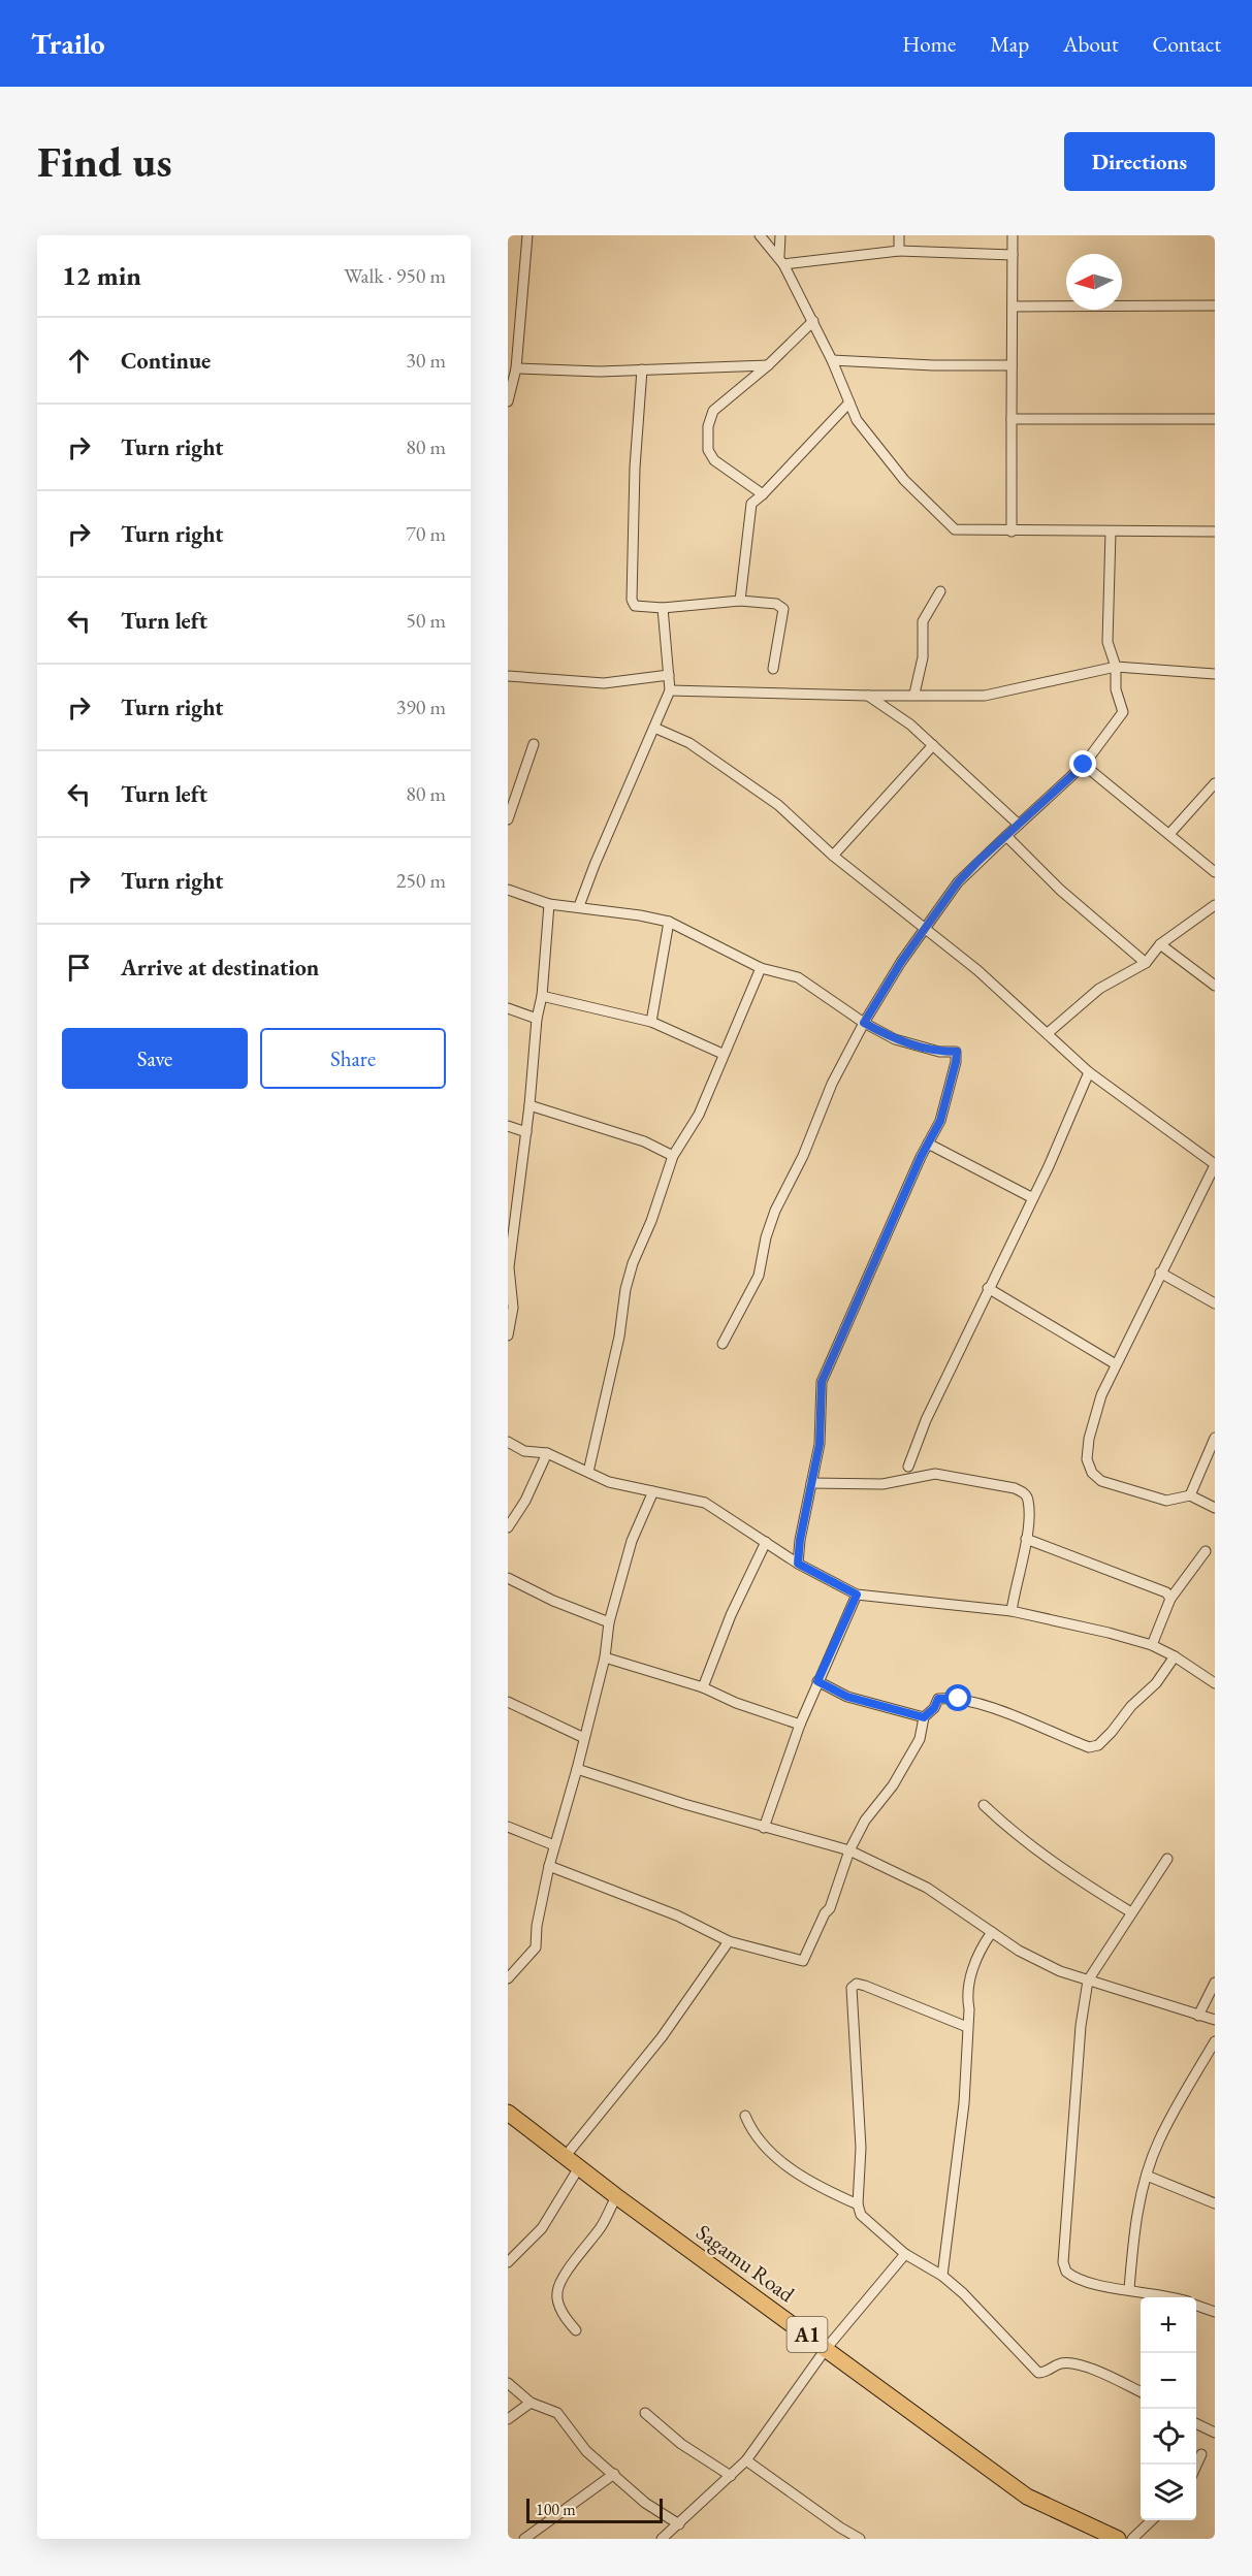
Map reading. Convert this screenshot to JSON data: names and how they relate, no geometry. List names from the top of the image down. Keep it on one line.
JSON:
{"streets":{"highway":["Sagamu Road","A1"]},"scale_bar":"100 m","north":"left","page":{"header":"Trailo","nav":["Home","Map","About","Contact"],"buttons":["Directions",["Save","Share"]],"title":"Find us","heading":["12 min","Walk · 950 m"],"list":[["Continue","30 m"],["Turn right","80 m"],["Turn right","70 m"],["Turn left","50 m"],["Turn right","390 m"],["Turn left","80 m"],["Turn right","250 m"],"Arrive at destination"],"map_buttons":["+","−"],"scale":"100 m"}}
